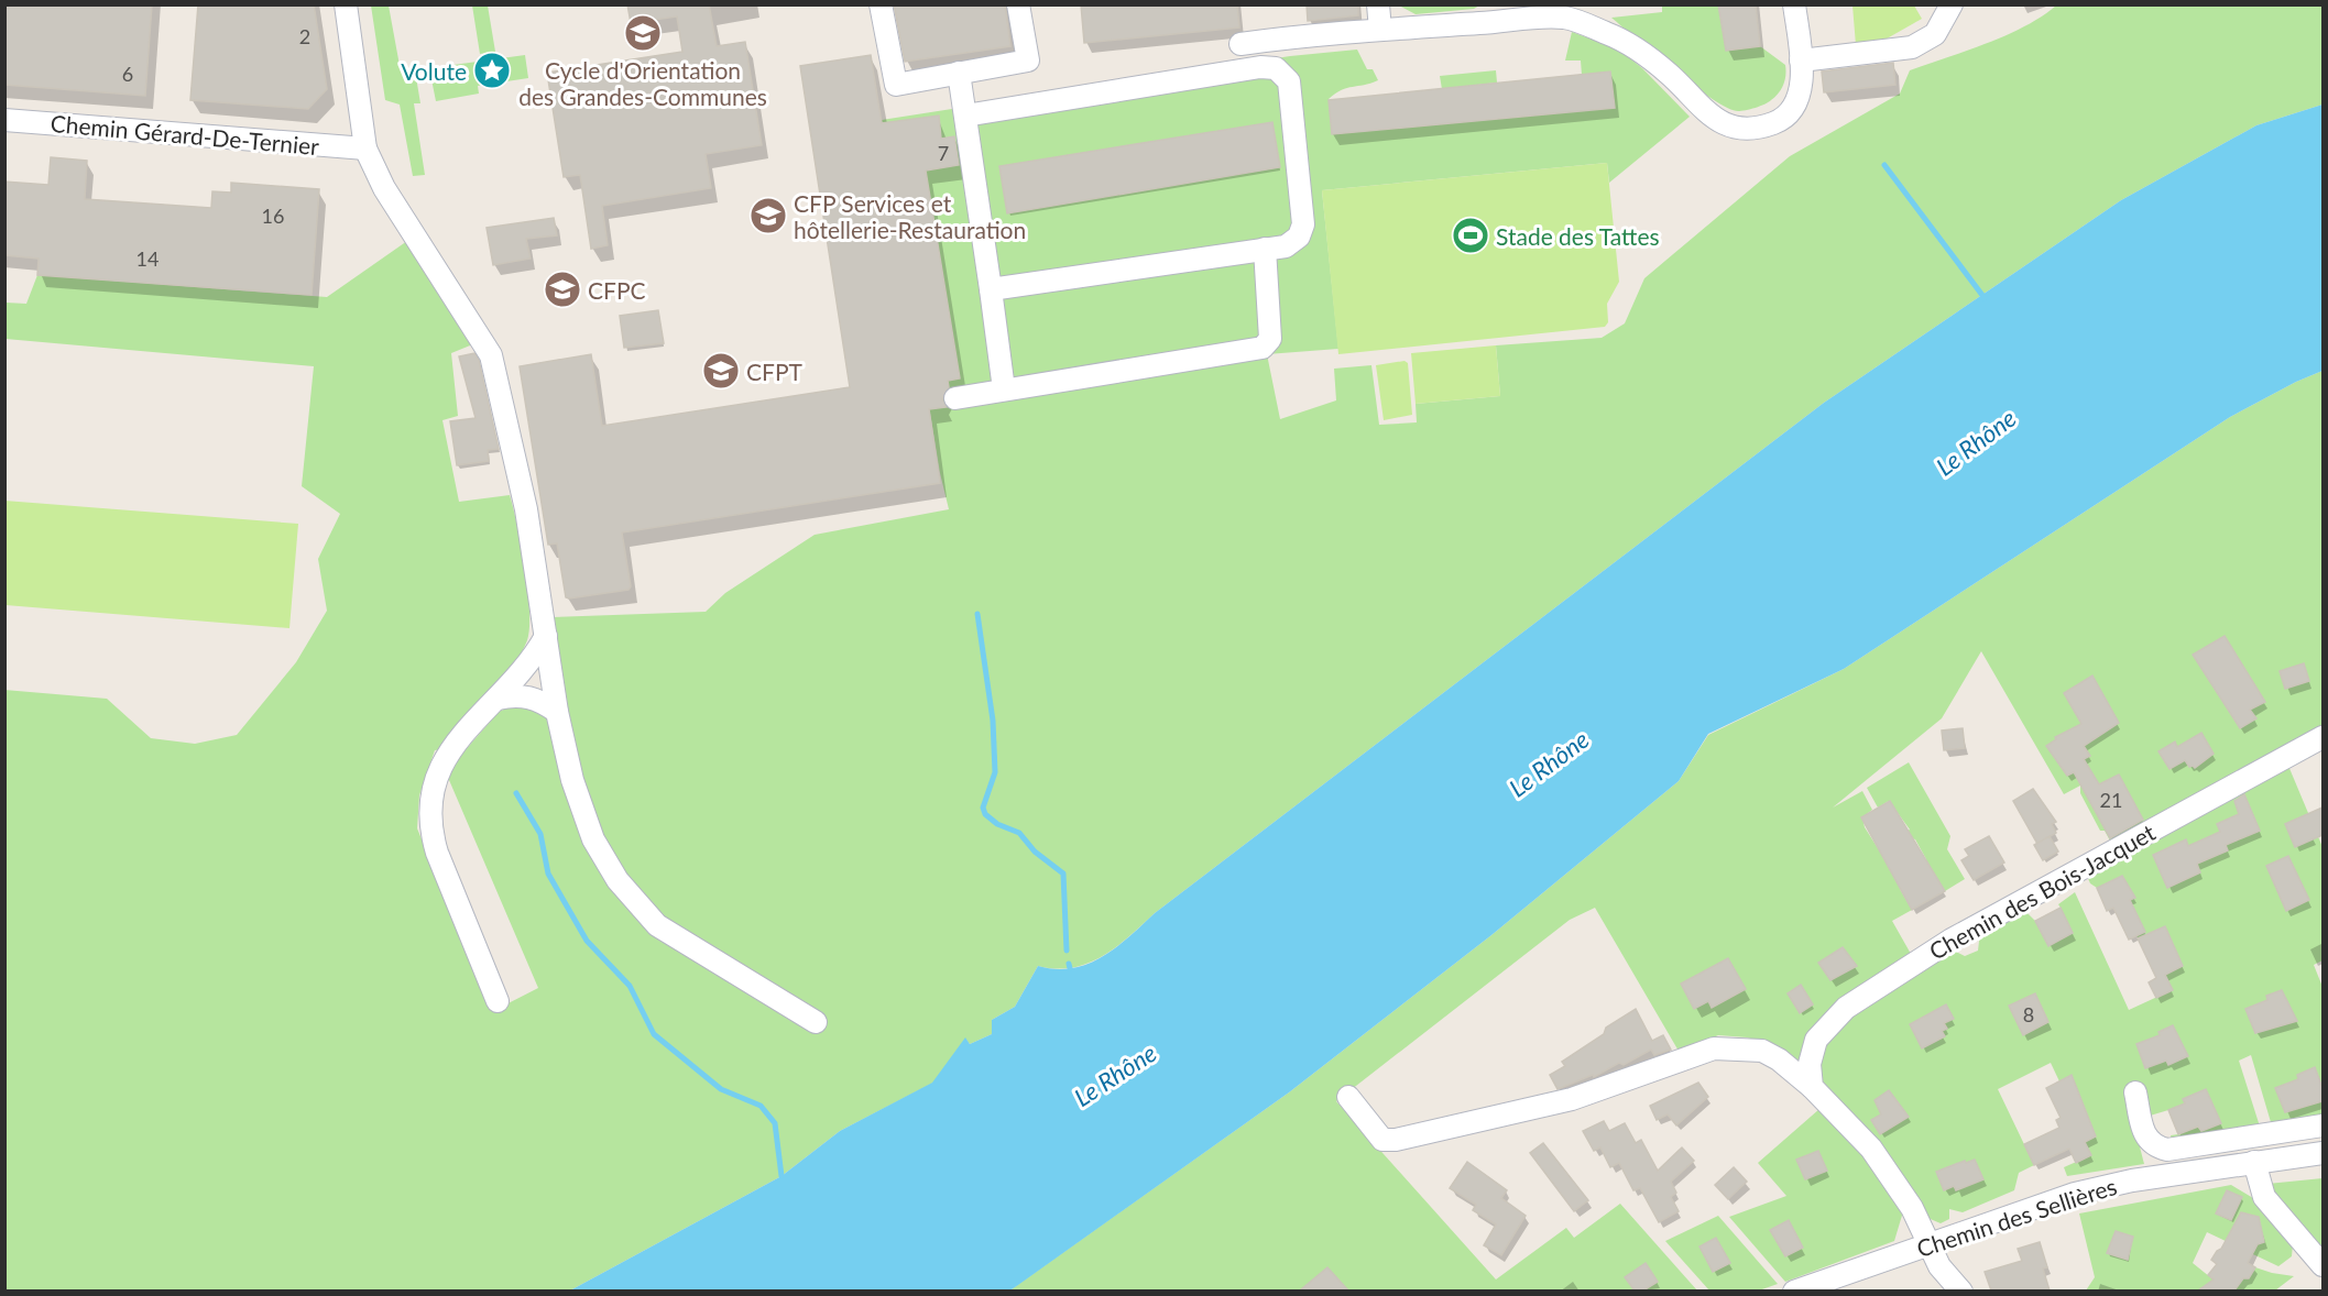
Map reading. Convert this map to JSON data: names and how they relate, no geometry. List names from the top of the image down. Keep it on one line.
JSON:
{"streets":{"street":["Chemin Gérard-De-Ternier","Chemin des Bois-Jacquet","Chemin des Sellières"]},"water":["Le Rhône"],"places":{"school or university":["Cycle d'Orientation des Grandes-Communes","CFP Services et hôtellerie-Restauration","CFPC","CFPT"],"place":["Volute"],"sports":["Stade des Tattes"]},"house_numbers":["2","6","7","16","14","21","8"]}
